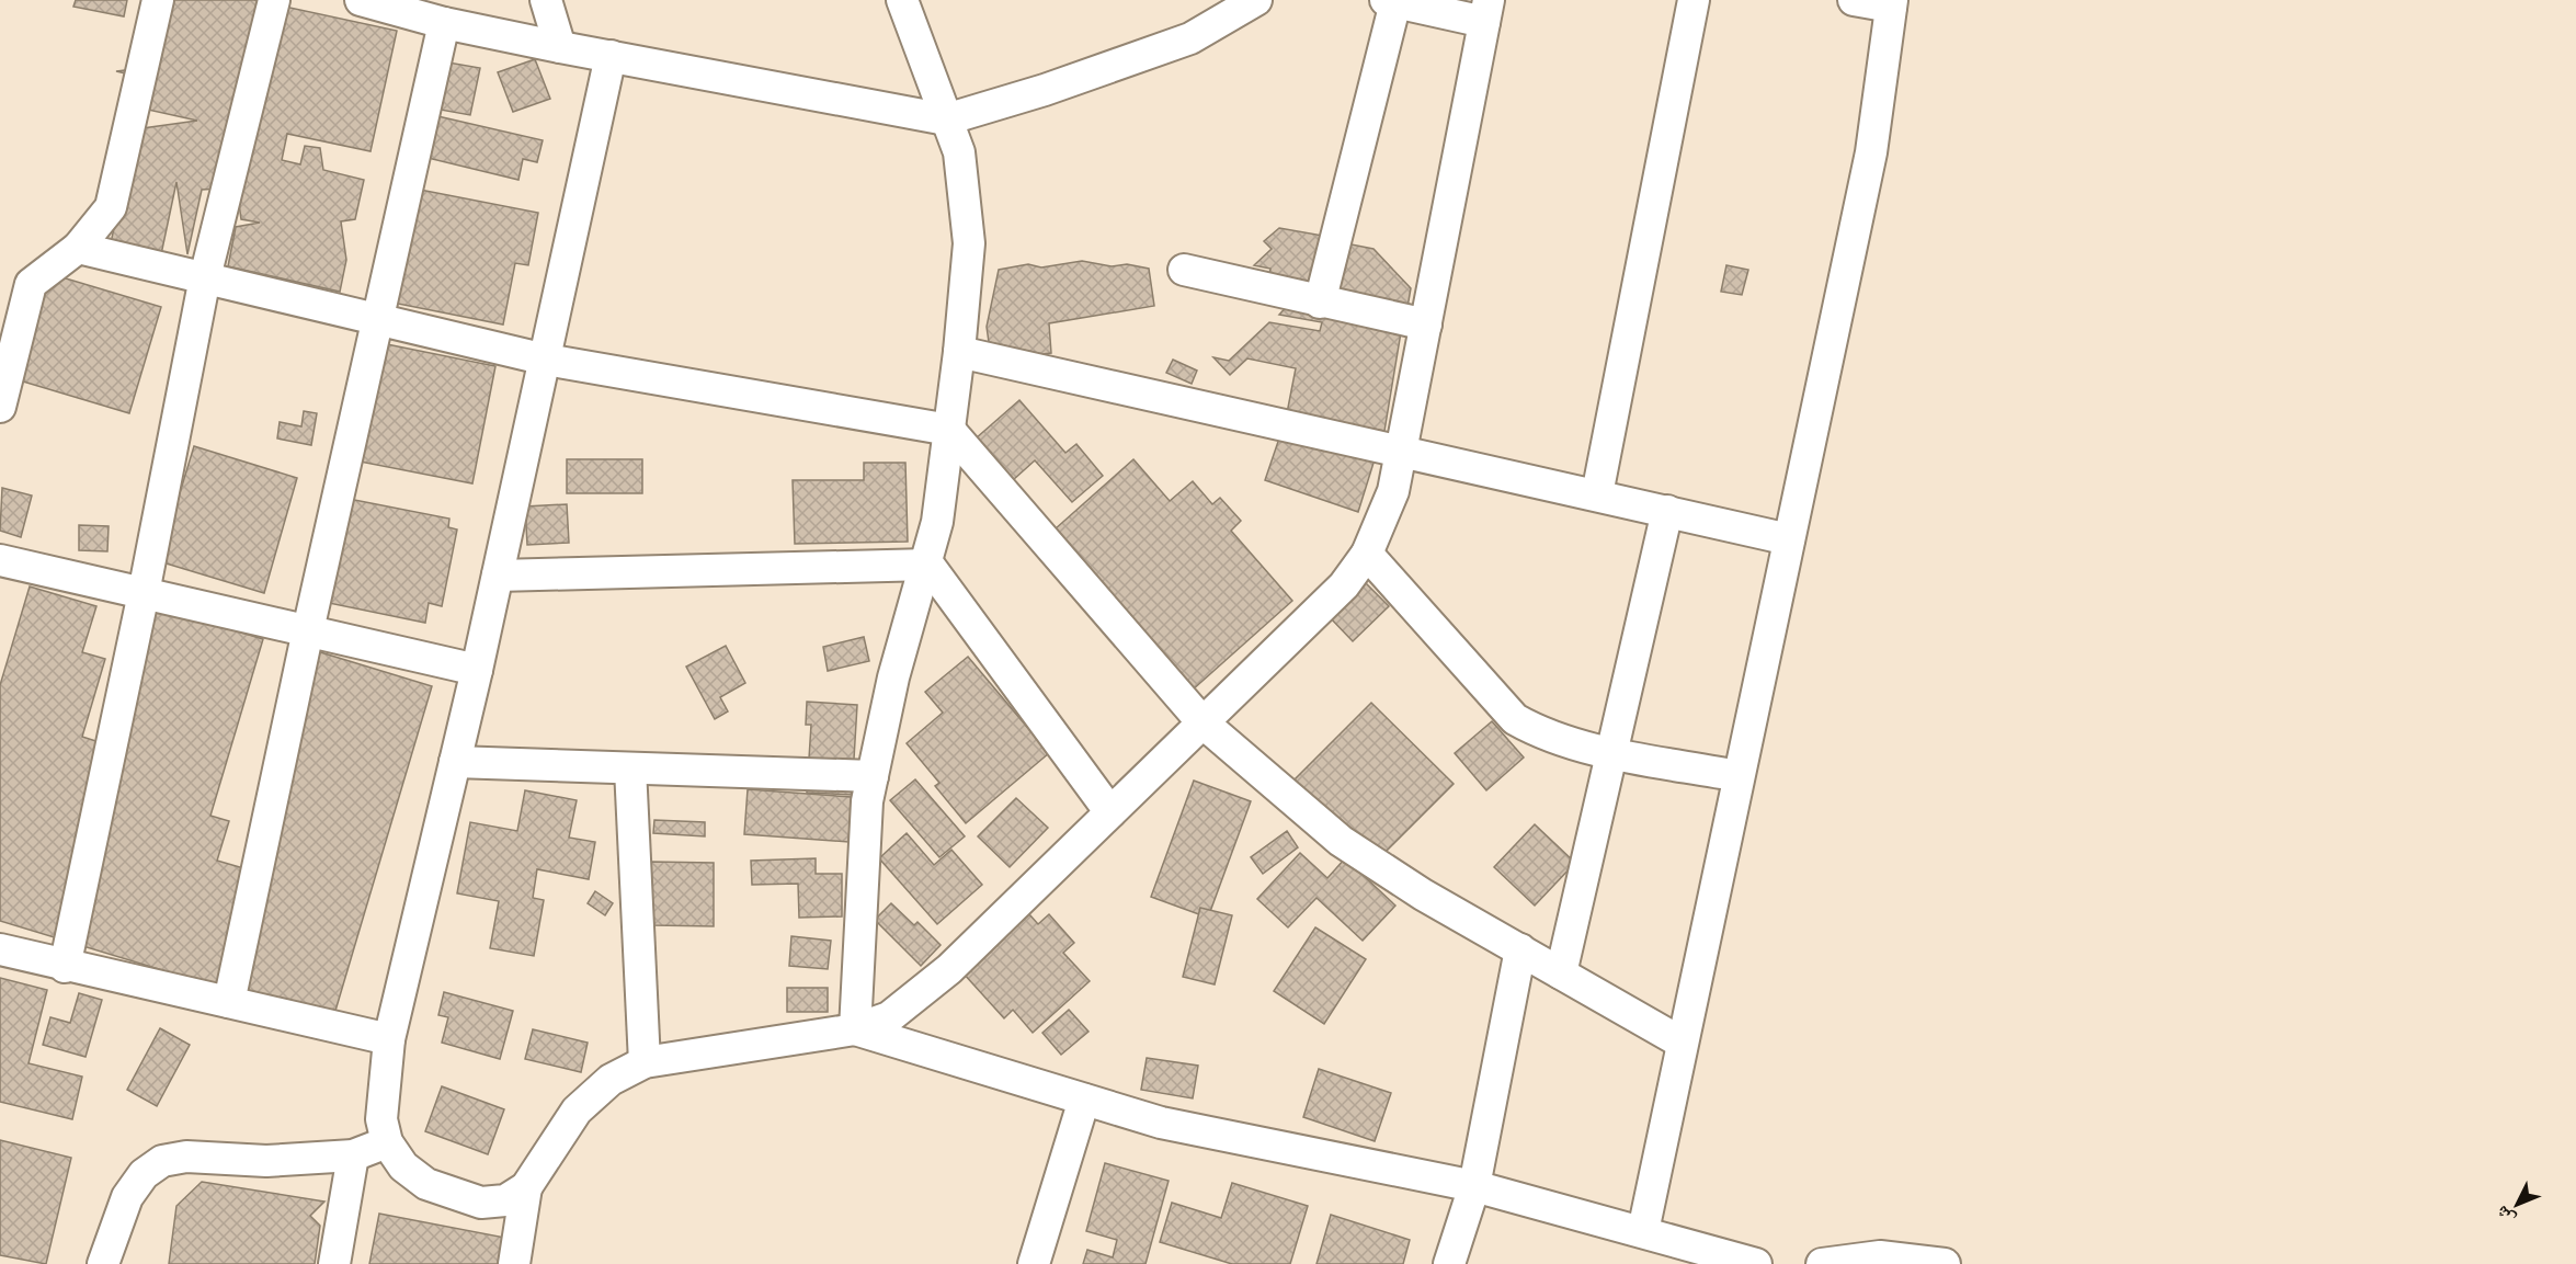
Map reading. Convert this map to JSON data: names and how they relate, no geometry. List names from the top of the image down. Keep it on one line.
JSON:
{"north":"bottom left"}
